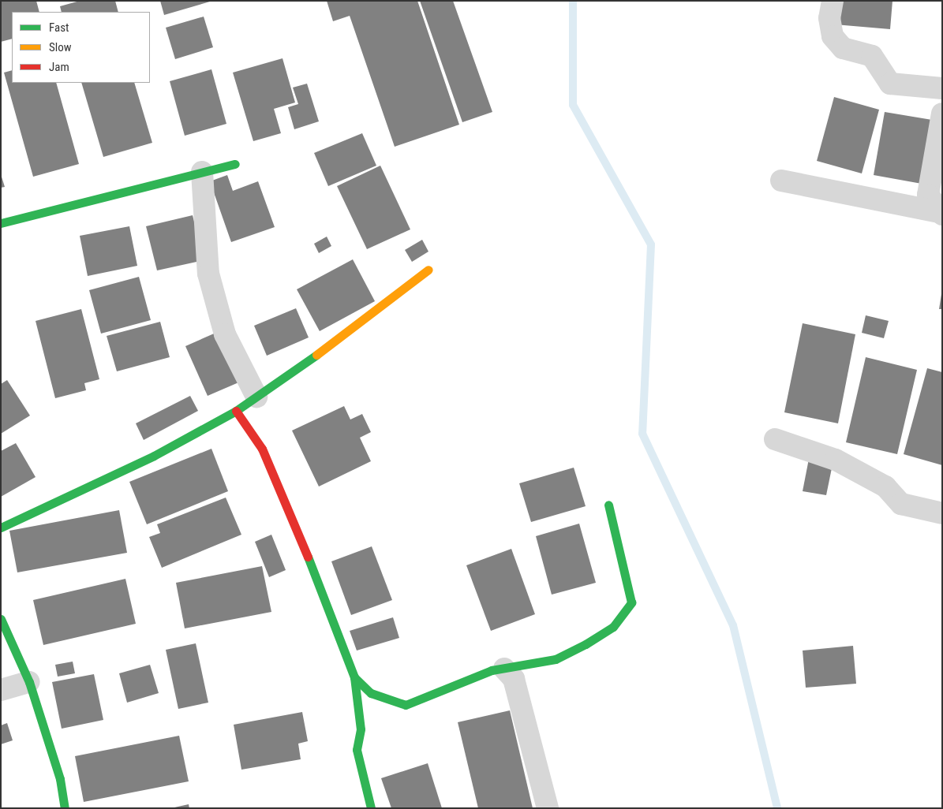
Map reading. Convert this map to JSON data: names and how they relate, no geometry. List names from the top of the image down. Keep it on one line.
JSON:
{"legend":["Fast","Slow","Jam"]}
